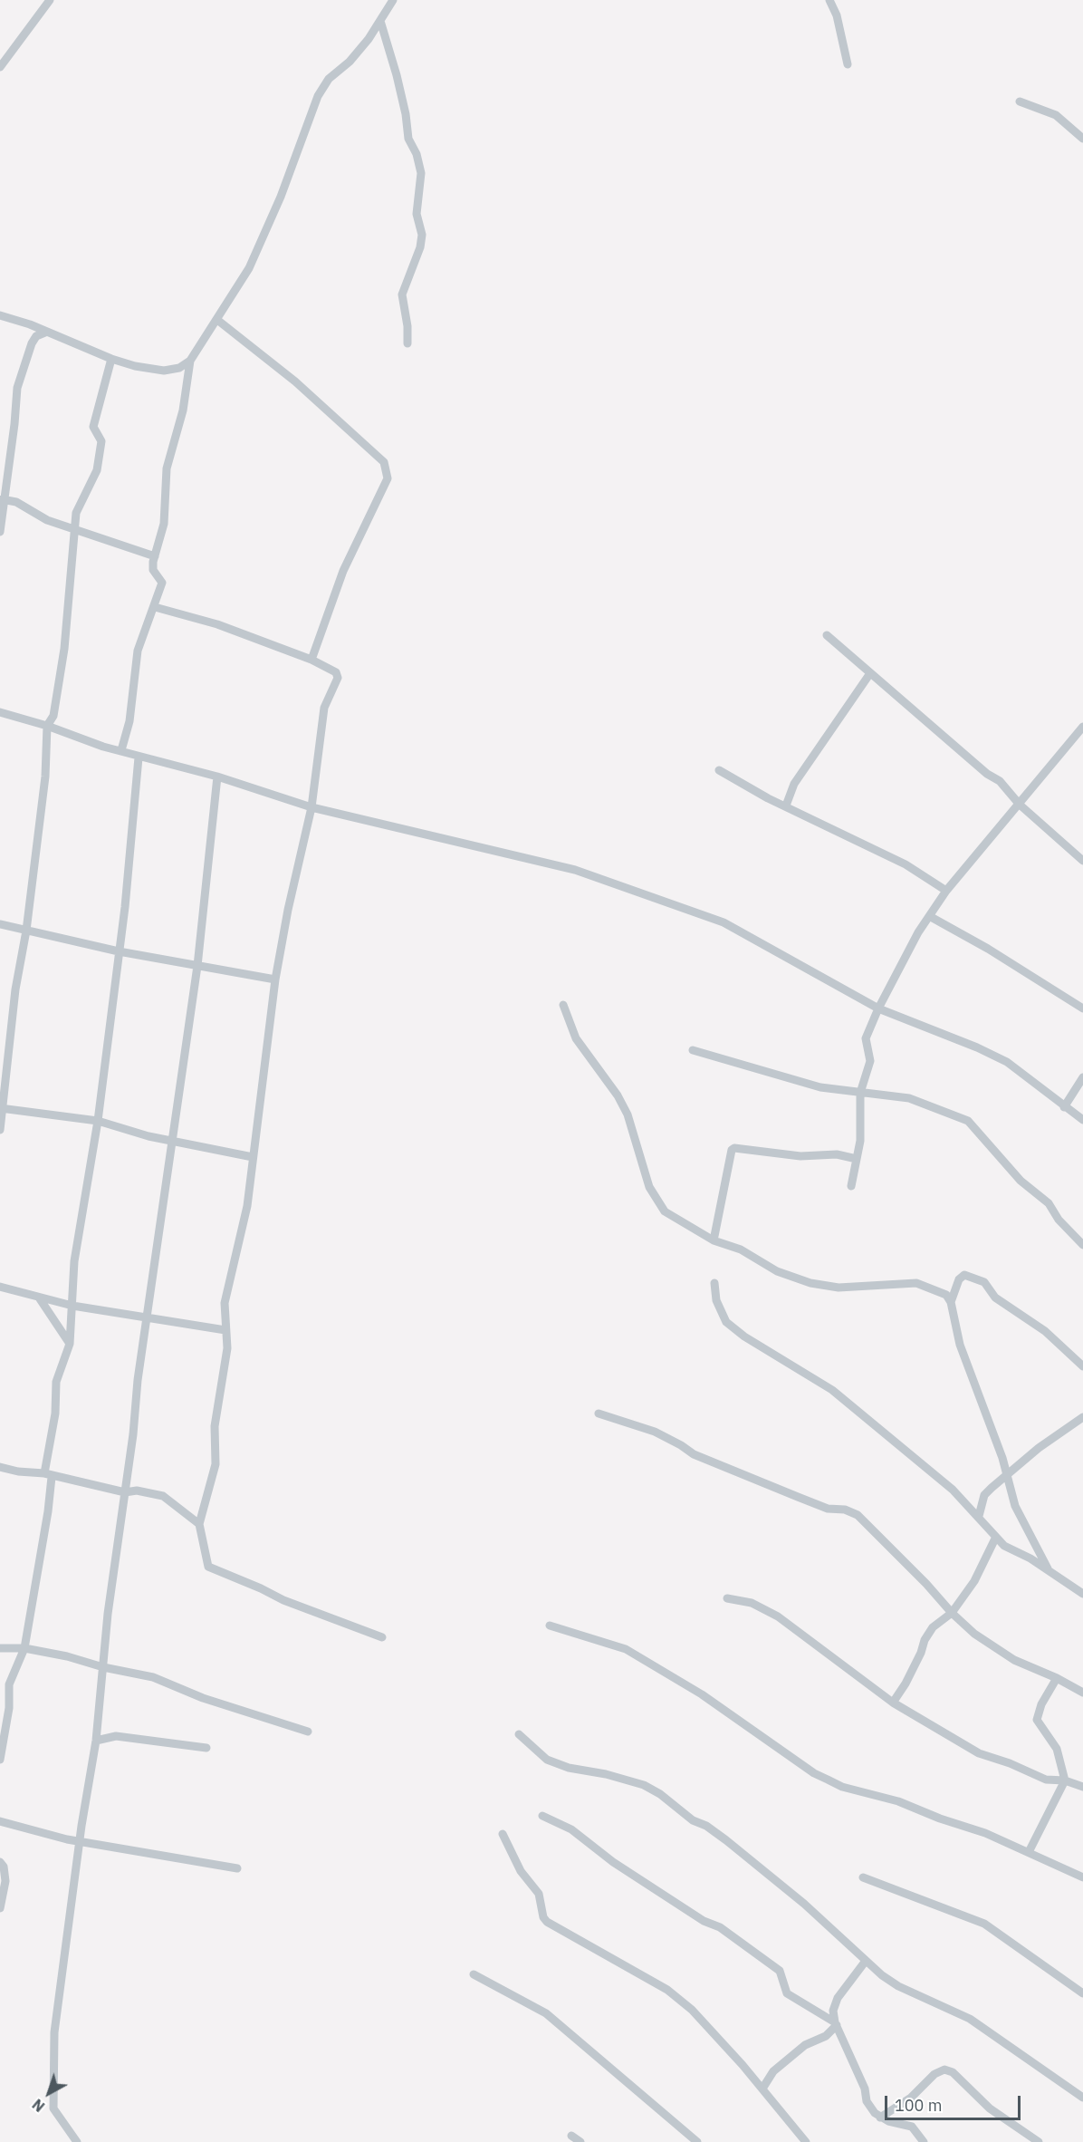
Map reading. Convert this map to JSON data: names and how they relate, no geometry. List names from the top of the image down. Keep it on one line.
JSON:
{"scale_bar":"100 m","north":"bottom left"}
